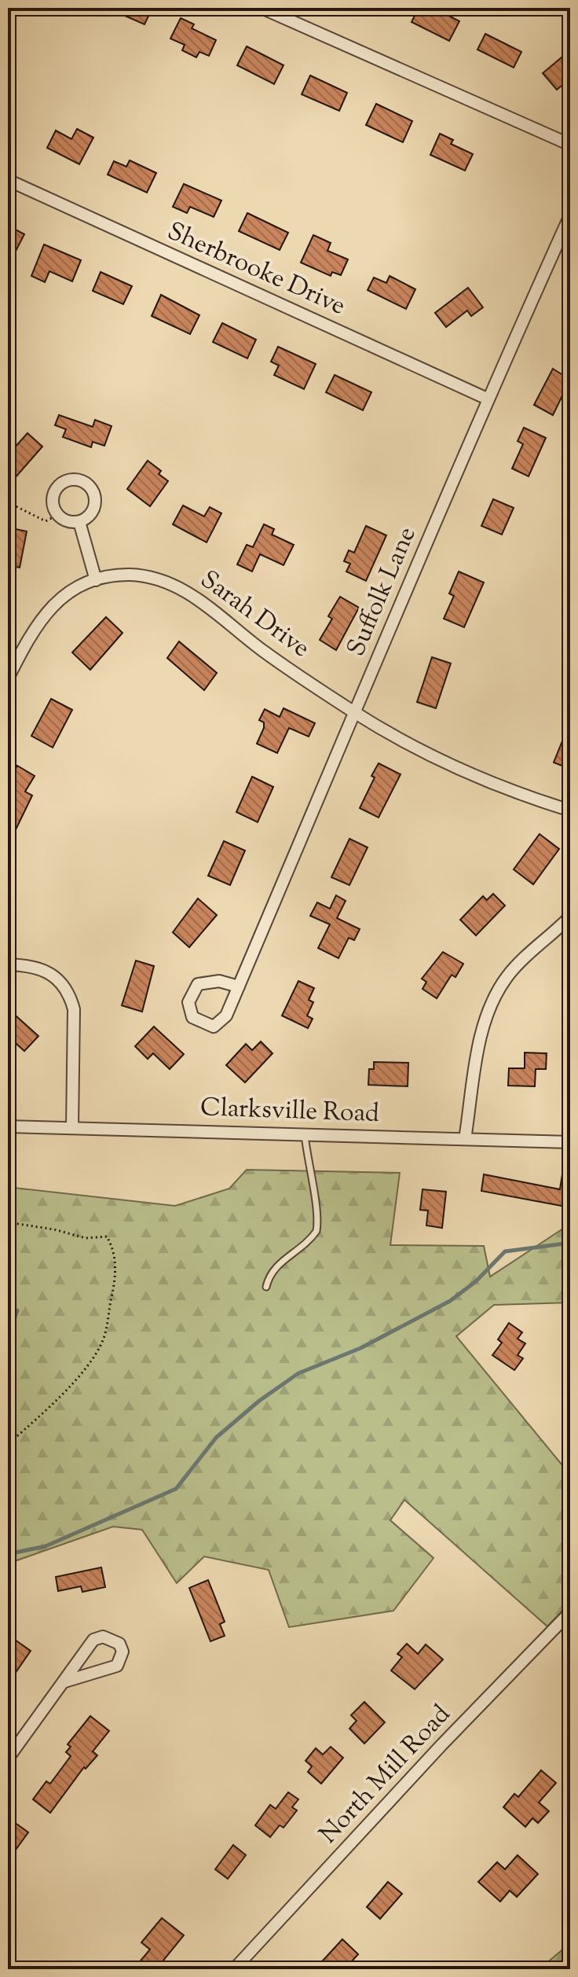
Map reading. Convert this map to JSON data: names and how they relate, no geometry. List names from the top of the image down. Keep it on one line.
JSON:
{"streets":{"street":["Sherbrooke Drive","Suffolk Lane","Sarah Drive","Clarksville Road","North Mill Road"]},"crossings":[["Sherbrooke Drive","Suffolk Lane"],["Suffolk Lane","Sarah Drive"]]}
